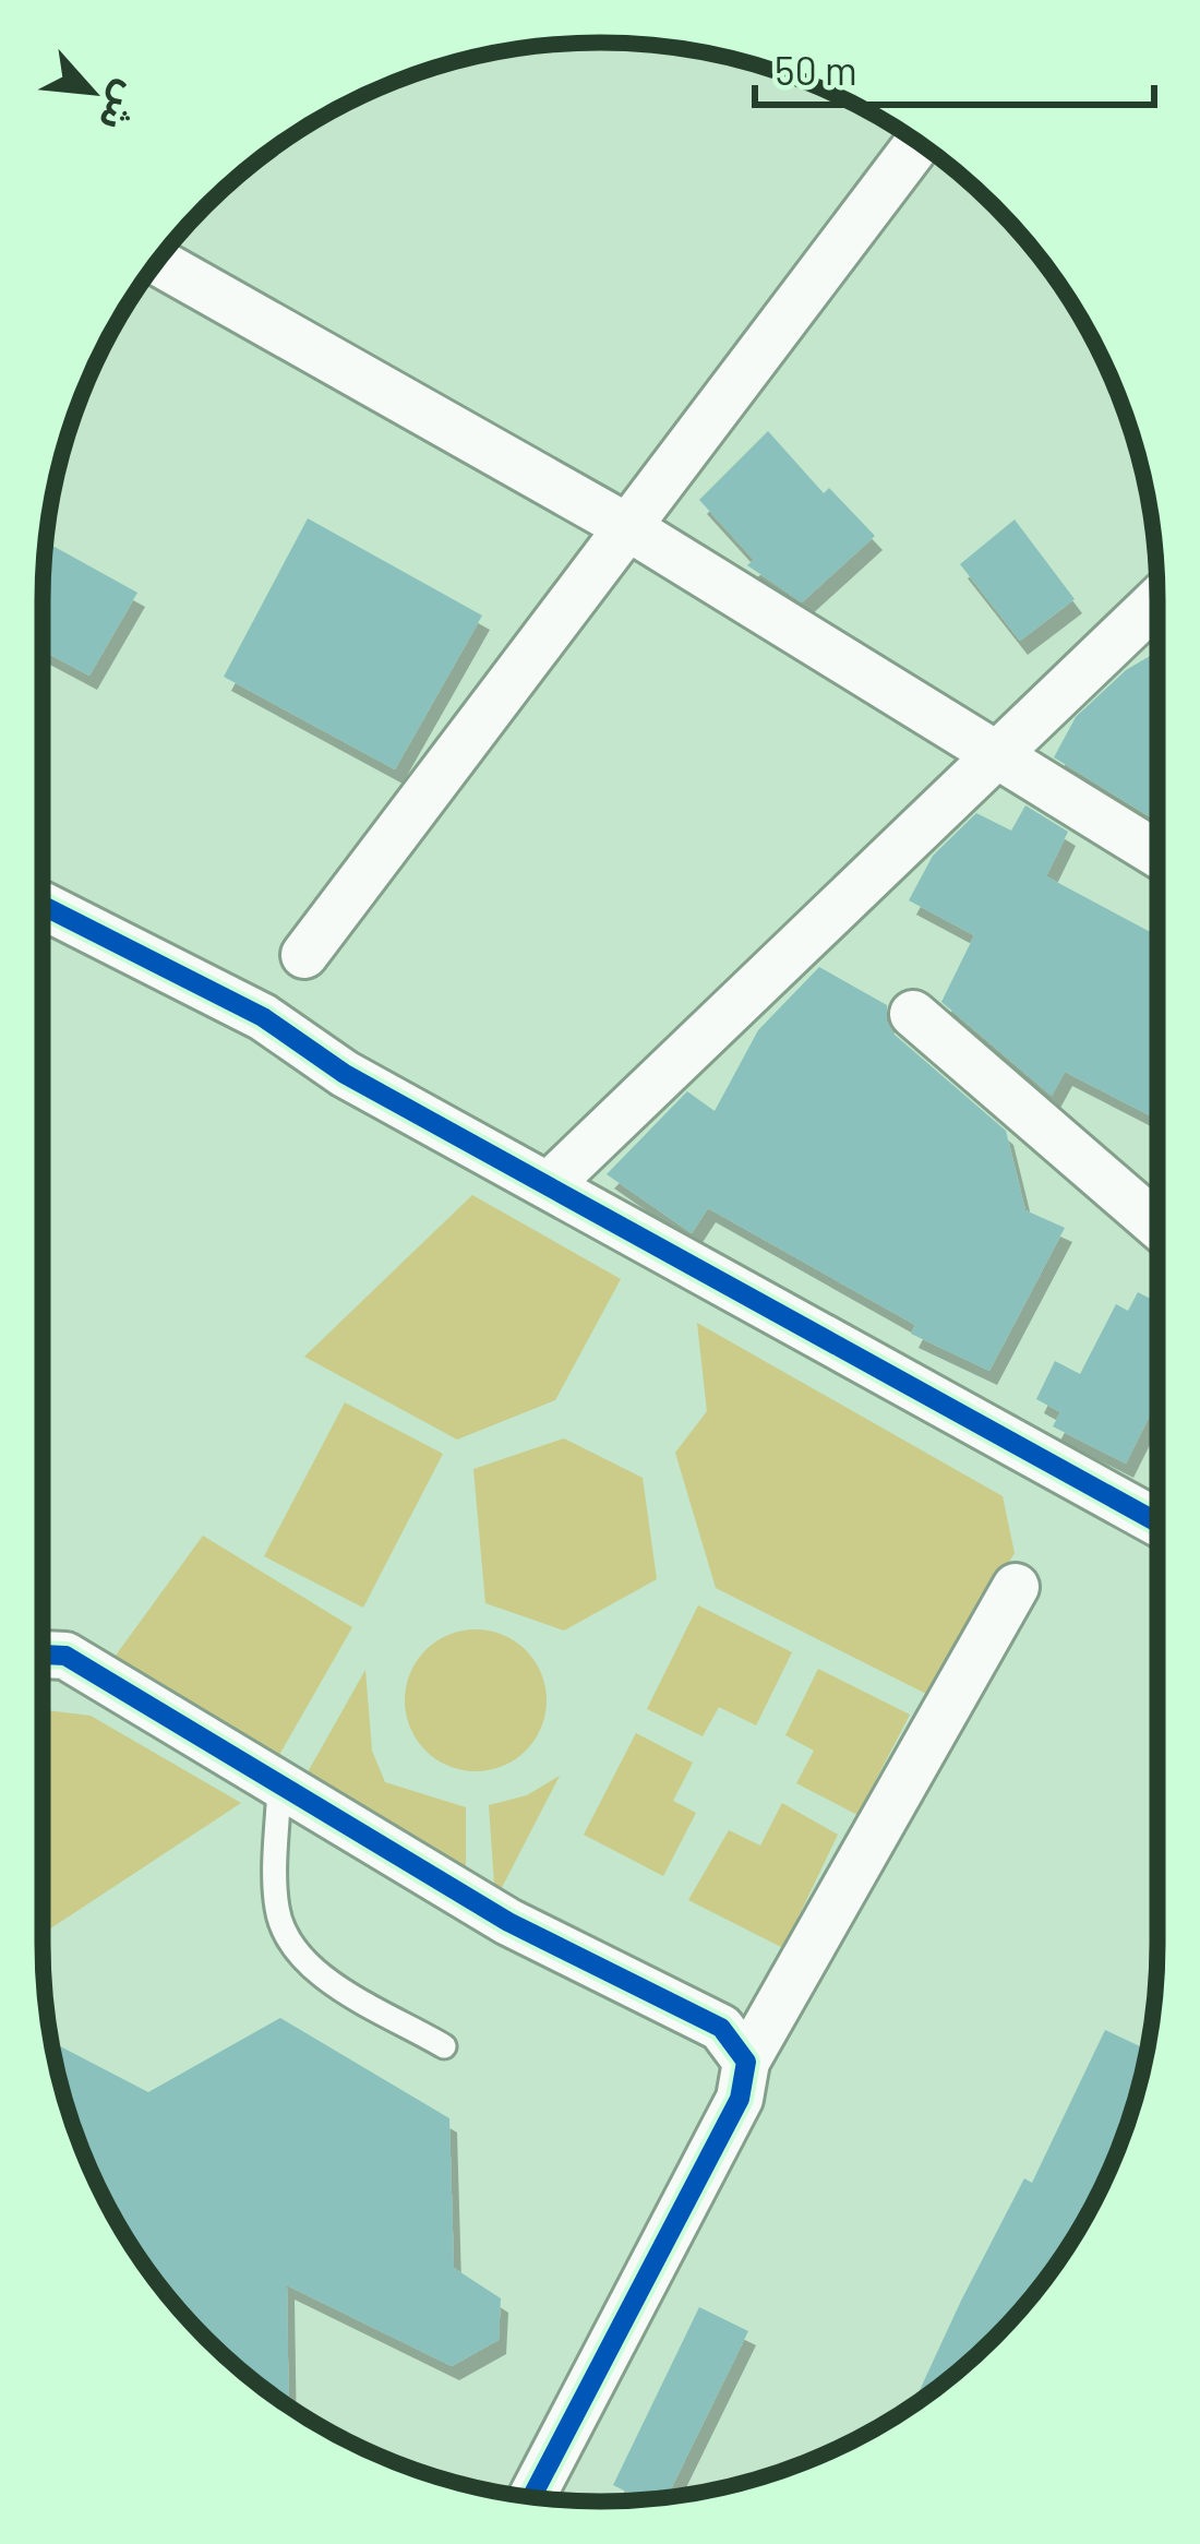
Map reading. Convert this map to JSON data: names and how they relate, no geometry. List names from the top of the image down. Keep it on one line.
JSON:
{"scale_bar":"50 m","north":"bottom right"}
